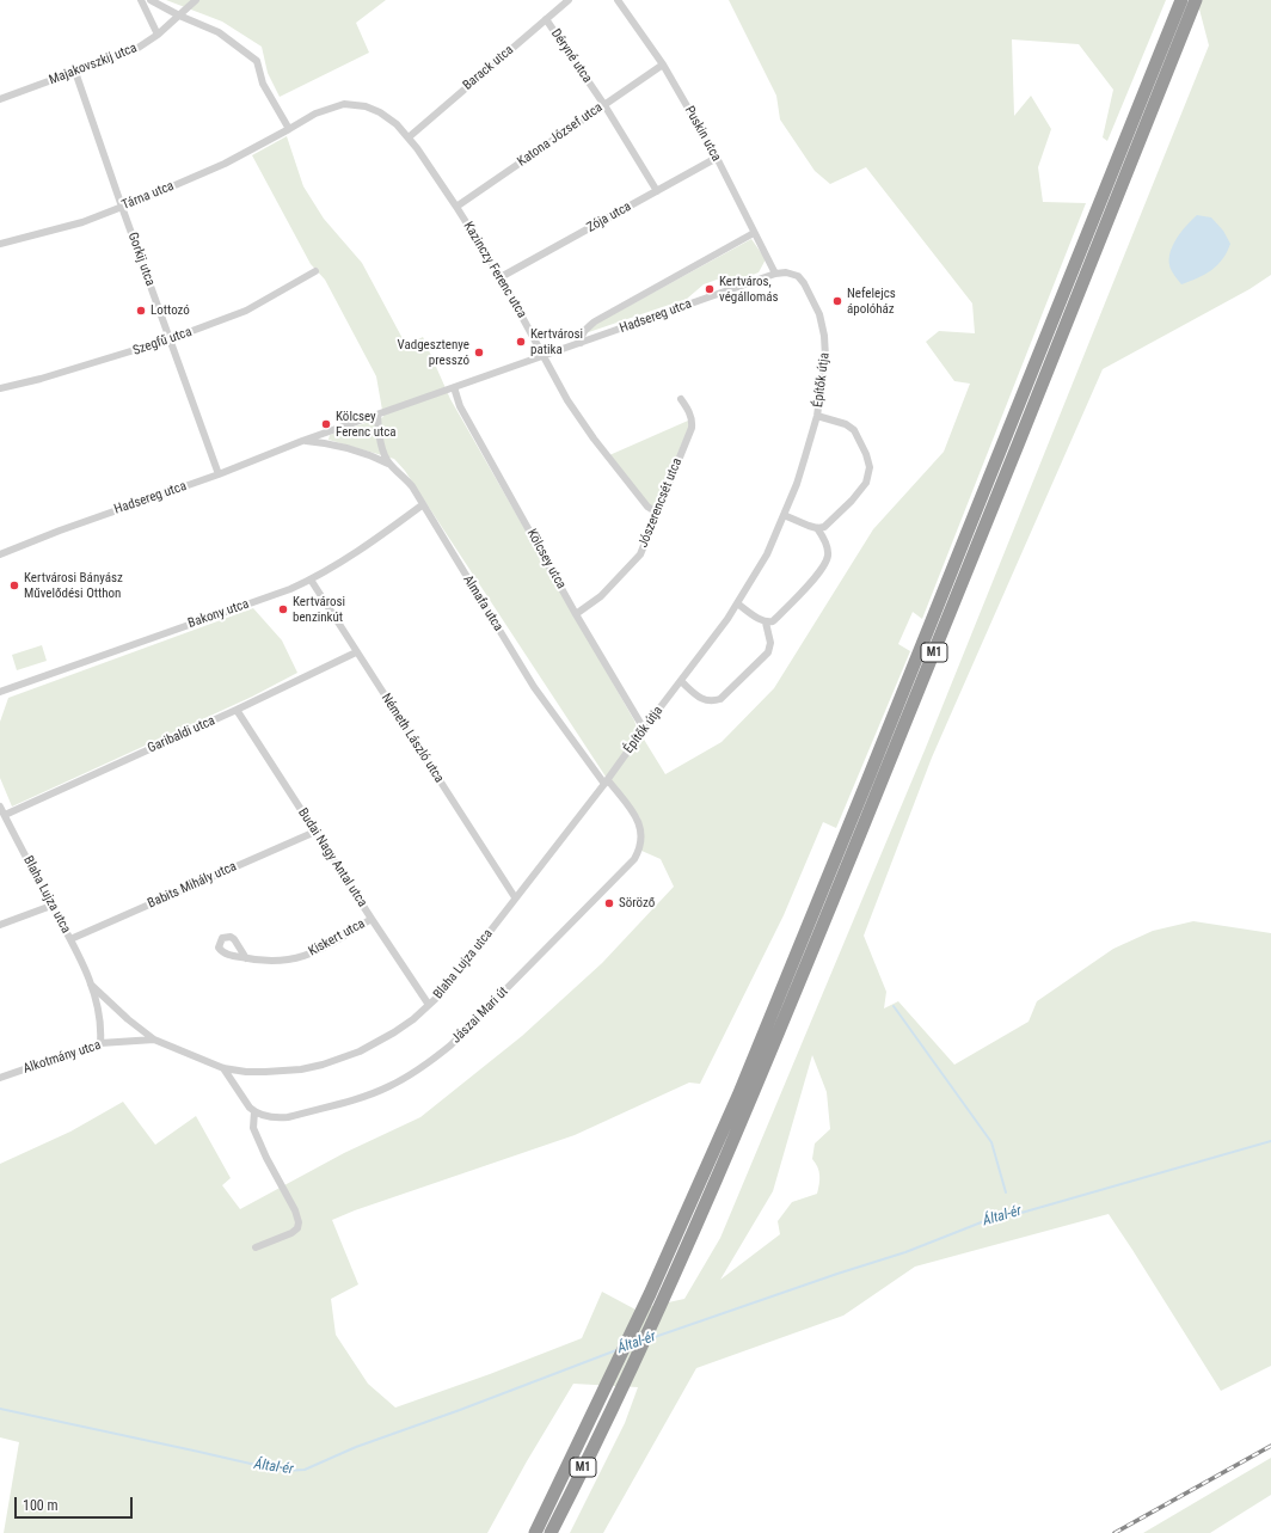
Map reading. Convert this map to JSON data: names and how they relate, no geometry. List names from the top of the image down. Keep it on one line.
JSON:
{"streets":{"highway":["M1"],"street":["Déryné utca","Majakovszkij utca","Barack utca","Puskin utca","Katona József utca","Tárna utca","Zója utca","Gorkij utca","Kazinczy Ferenc utca","Hadsereg utca","Szegfű utca","Építők útja","Jószerencsét utca","Kölcsey utca","Almafa utca","Bakony utca","Garibaldi utca","Németh László utca","Budai Nagy Antal utca","Babits Mihály utca","Blaha Lujza utca","Kiskert utca","Jászai Mari út","Alkotmány utca"]},"crossings":[["Déryné utca","Barack utca"],["Déryné utca","Katona József utca"],["Déryné utca","Zója utca"],["Majakovszkij utca","Gorkij utca"],["Barack utca","Kazinczy Ferenc utca"],["Puskin utca","Katona József utca"],["Puskin utca","Zója utca"],["Puskin utca","Hadsereg utca"],["Katona József utca","Kazinczy Ferenc utca"],["Tárna utca","Gorkij utca"],["Tárna utca","Kazinczy Ferenc utca"],["Zója utca","Kazinczy Ferenc utca"],["Gorkij utca","Hadsereg utca"],["Gorkij utca","Szegfű utca"],["Kazinczy Ferenc utca","Hadsereg utca"],["Kazinczy Ferenc utca","Jószerencsét utca"],["Hadsereg utca","Építők útja"],["Hadsereg utca","Kölcsey utca"],["Hadsereg utca","Almafa utca"],["Építők útja","Kölcsey utca"],["Építők útja","Almafa utca"],["Építők útja","Blaha Lujza utca"],["Építők útja","Jászai Mari út"],["Jószerencsét utca","Kölcsey utca"],["Almafa utca","Bakony utca"],["Almafa utca","Blaha Lujza utca"],["Almafa utca","Jászai Mari út"],["Bakony utca","Németh László utca"],["Garibaldi utca","Németh László utca"],["Garibaldi utca","Budai Nagy Antal utca"],["Garibaldi utca","Blaha Lujza utca"],["Németh László utca","Blaha Lujza utca"],["Budai Nagy Antal utca","Babits Mihály utca"],["Budai Nagy Antal utca","Blaha Lujza utca"],["Budai Nagy Antal utca","Kiskert utca"],["Babits Mihály utca","Blaha Lujza utca"],["Blaha Lujza utca","Jászai Mari út"],["Blaha Lujza utca","Alkotmány utca"]],"water":["Által-ér"],"places":["Kertváros, végállomás","Nefelejcs ápolóház","Lottozó","Kertvárosi patika","Vadgesztenye presszó","Kölcsey Ferenc utca","Kertvárosi Bányász Művelődési Otthon","Kertvárosi benzinkút","Söröző"],"scale_bar":"100 m"}
